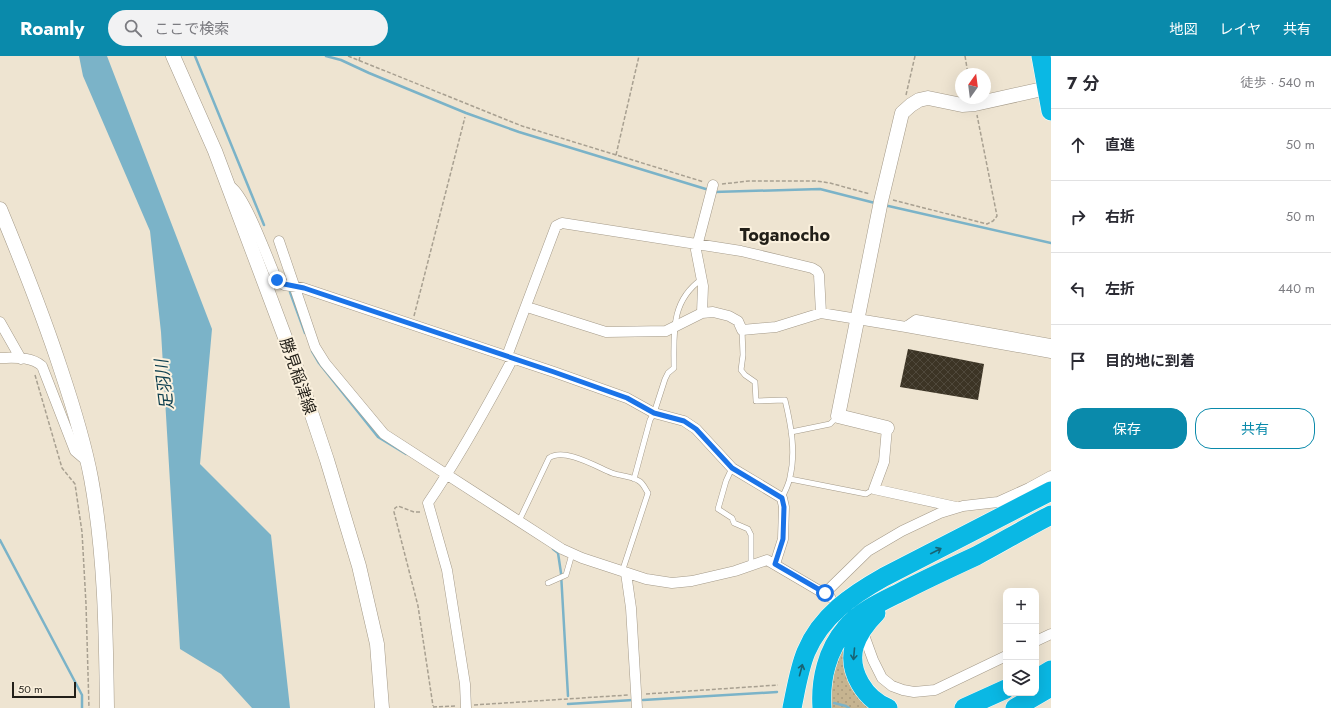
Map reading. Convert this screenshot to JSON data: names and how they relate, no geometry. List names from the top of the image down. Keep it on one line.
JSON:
{"streets":{"street":["勝見稲津線"]},"districts":["Toganocho"],"water":["足羽川"],"scale_bar":"50 m","north":"top","page":{"header":"Roamly","search":"ここで検索","nav":["地図","レイヤ","共有"],"heading":["7 分","徒歩 · 540 m"],"list":[["直進","50 m"],["右折","50 m"],["左折","440 m"],"目的地に到着"],"buttons":["保存","共有"],"map_buttons":["+","−"],"scale":"50 m"}}
